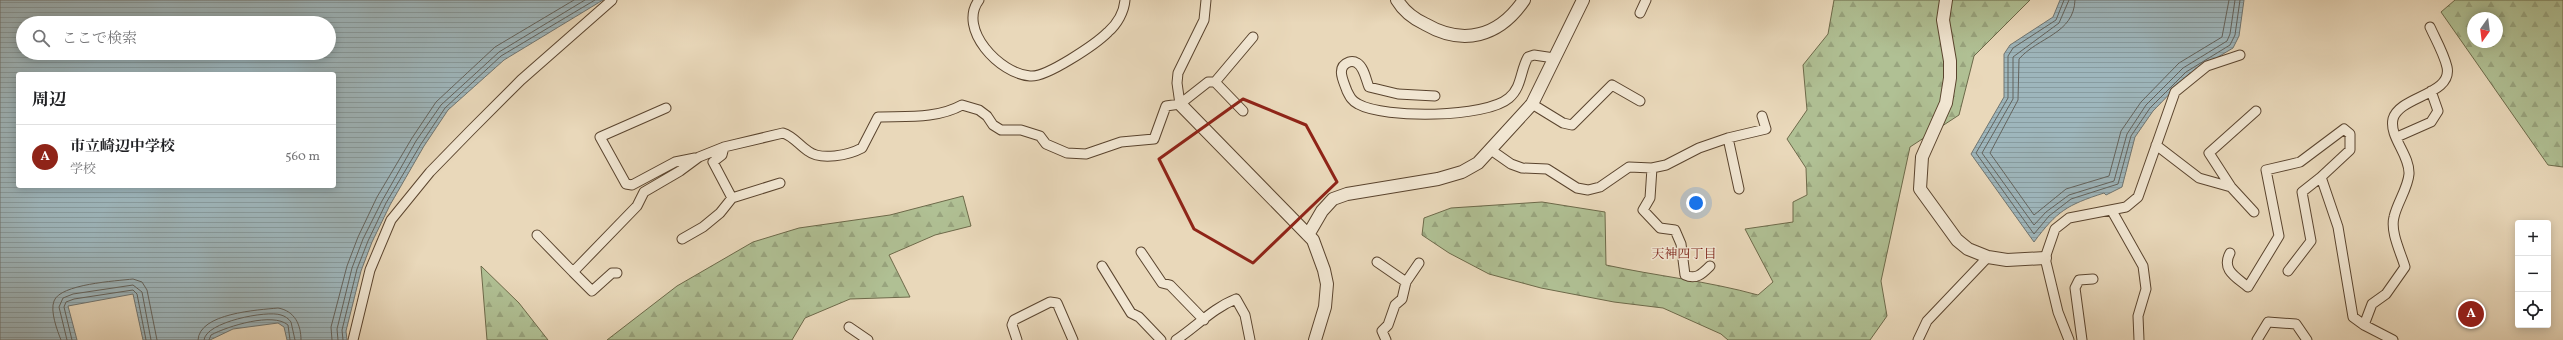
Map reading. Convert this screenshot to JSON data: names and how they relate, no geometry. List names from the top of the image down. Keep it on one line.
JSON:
{"districts":["天神四丁目"],"north":"bottom","page":{"search":"ここで検索","heading":"周辺","list":[{"mark":"A","name":"市立崎辺中学校","note":"学校","value":"560 m"}],"map_buttons":["+","−"],"pins":"A"}}
